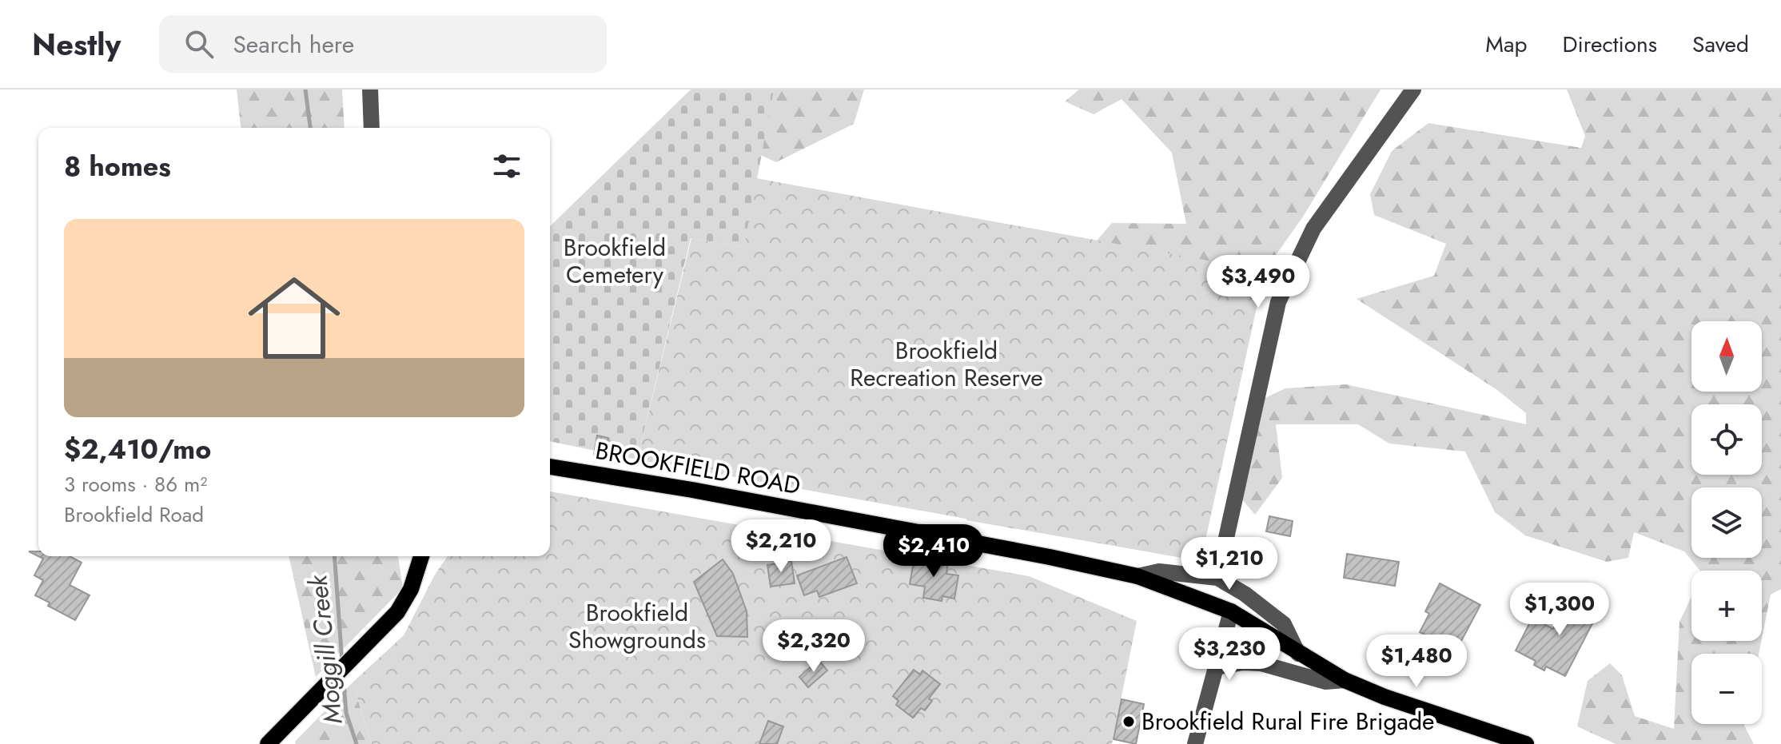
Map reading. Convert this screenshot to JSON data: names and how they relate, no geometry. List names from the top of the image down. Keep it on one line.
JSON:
{"streets":{"main road":["BROOKFIELD ROAD"]},"water":["Moggill Creek"],"parks":["Brookfield Cemetery","Brookfield Recreation Reserve","Brookfield Showgrounds"],"places":["Brookfield Rural Fire Brigade"],"north":"top","page":{"header":"Nestly","search":"Search here","nav":["Map","Directions","Saved"],"heading":"8 homes","list":[{"name":"$2,410/mo","note":"3 rooms · 86 m² · Brookfield Road"}],"price":["$3,490","$2,210","$2,410","$1,210","$1,300","$2,320","$3,230","$1,480"],"map_buttons":["+","−"]}}
